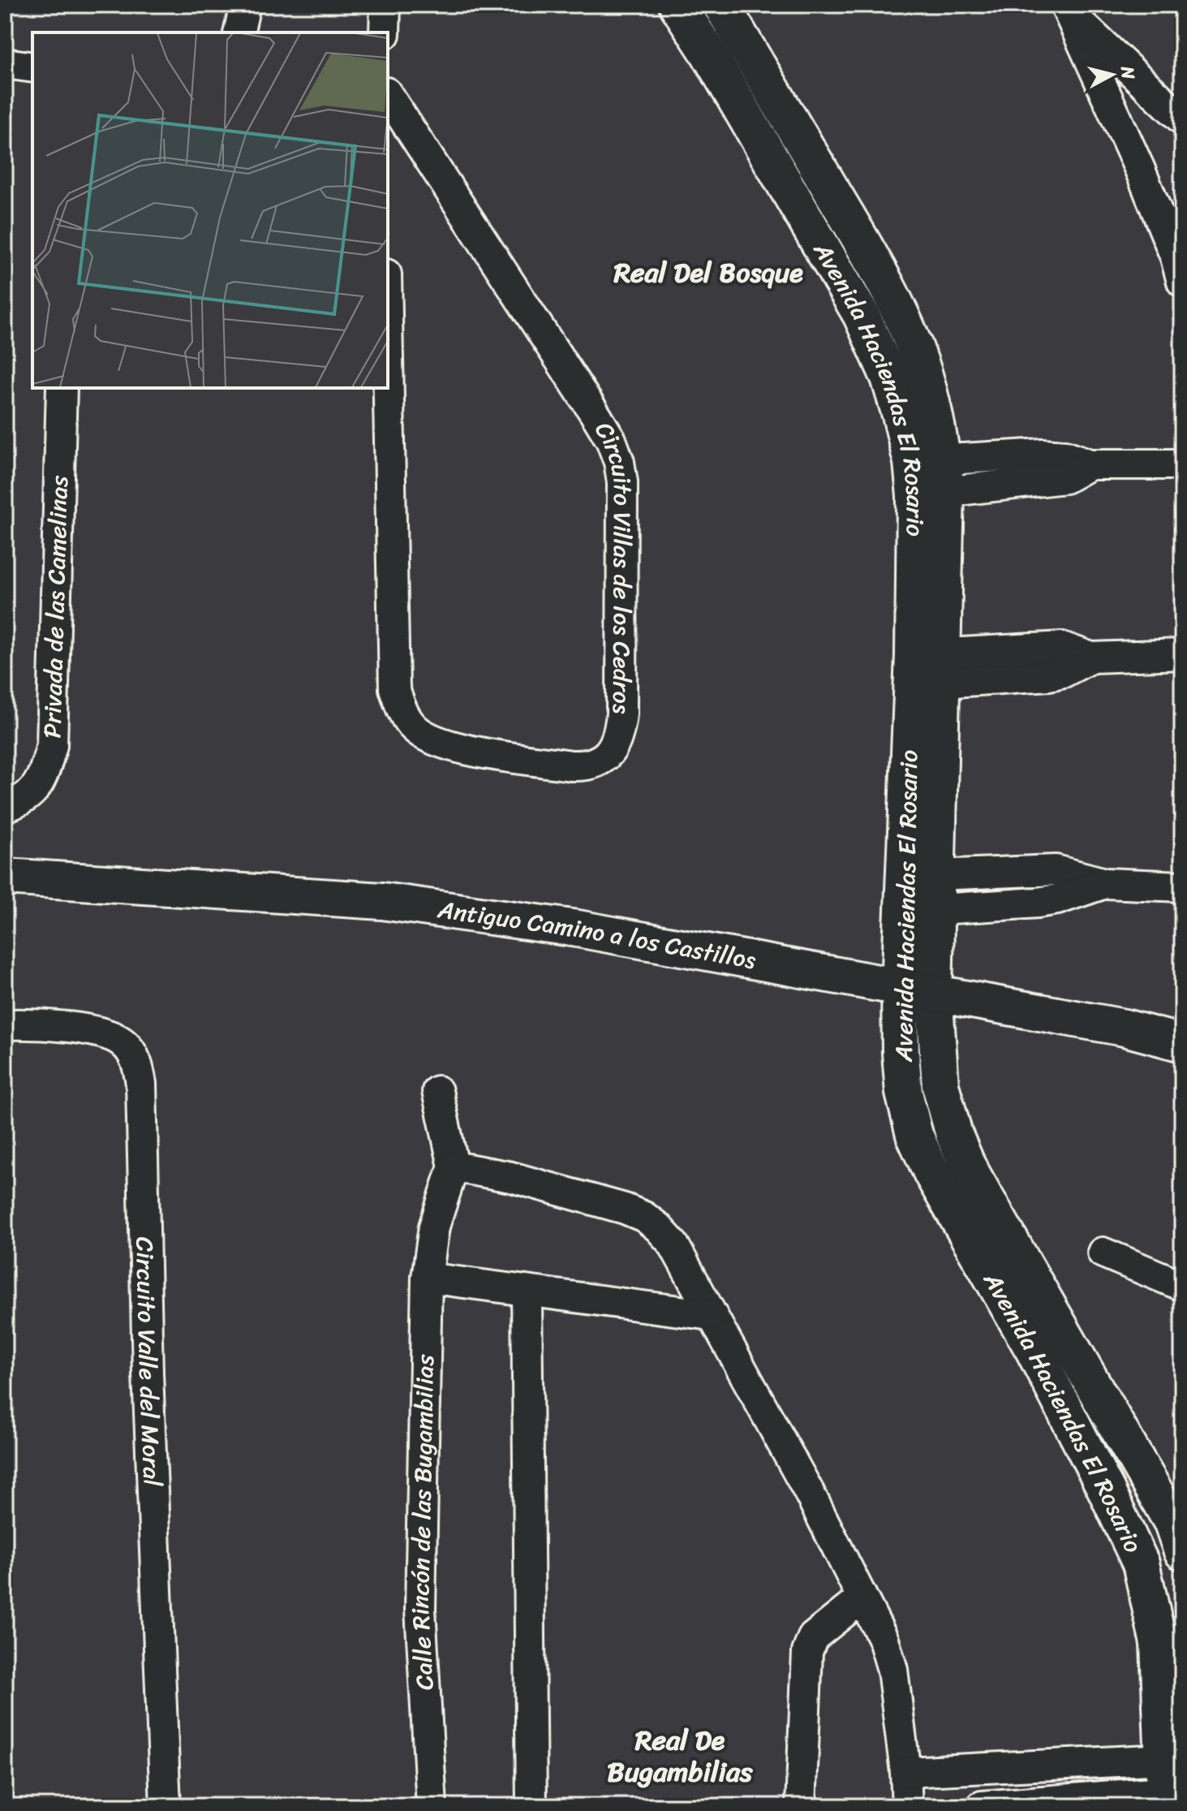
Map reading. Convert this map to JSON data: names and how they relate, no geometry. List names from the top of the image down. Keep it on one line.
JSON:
{"streets":{"street":["Avenida Haciendas El Rosario","Circuito Villas de los Cedros","Privada de las Camelinas","Antiguo Camino a los Castillos","Circuito Valle del Moral","Calle Rincón de las Bugambilias"]},"crossings":[["Avenida Haciendas El Rosario","Antiguo Camino a los Castillos"]],"districts":["Real Del Bosque","Real De Bugambilias"],"north":"right"}
